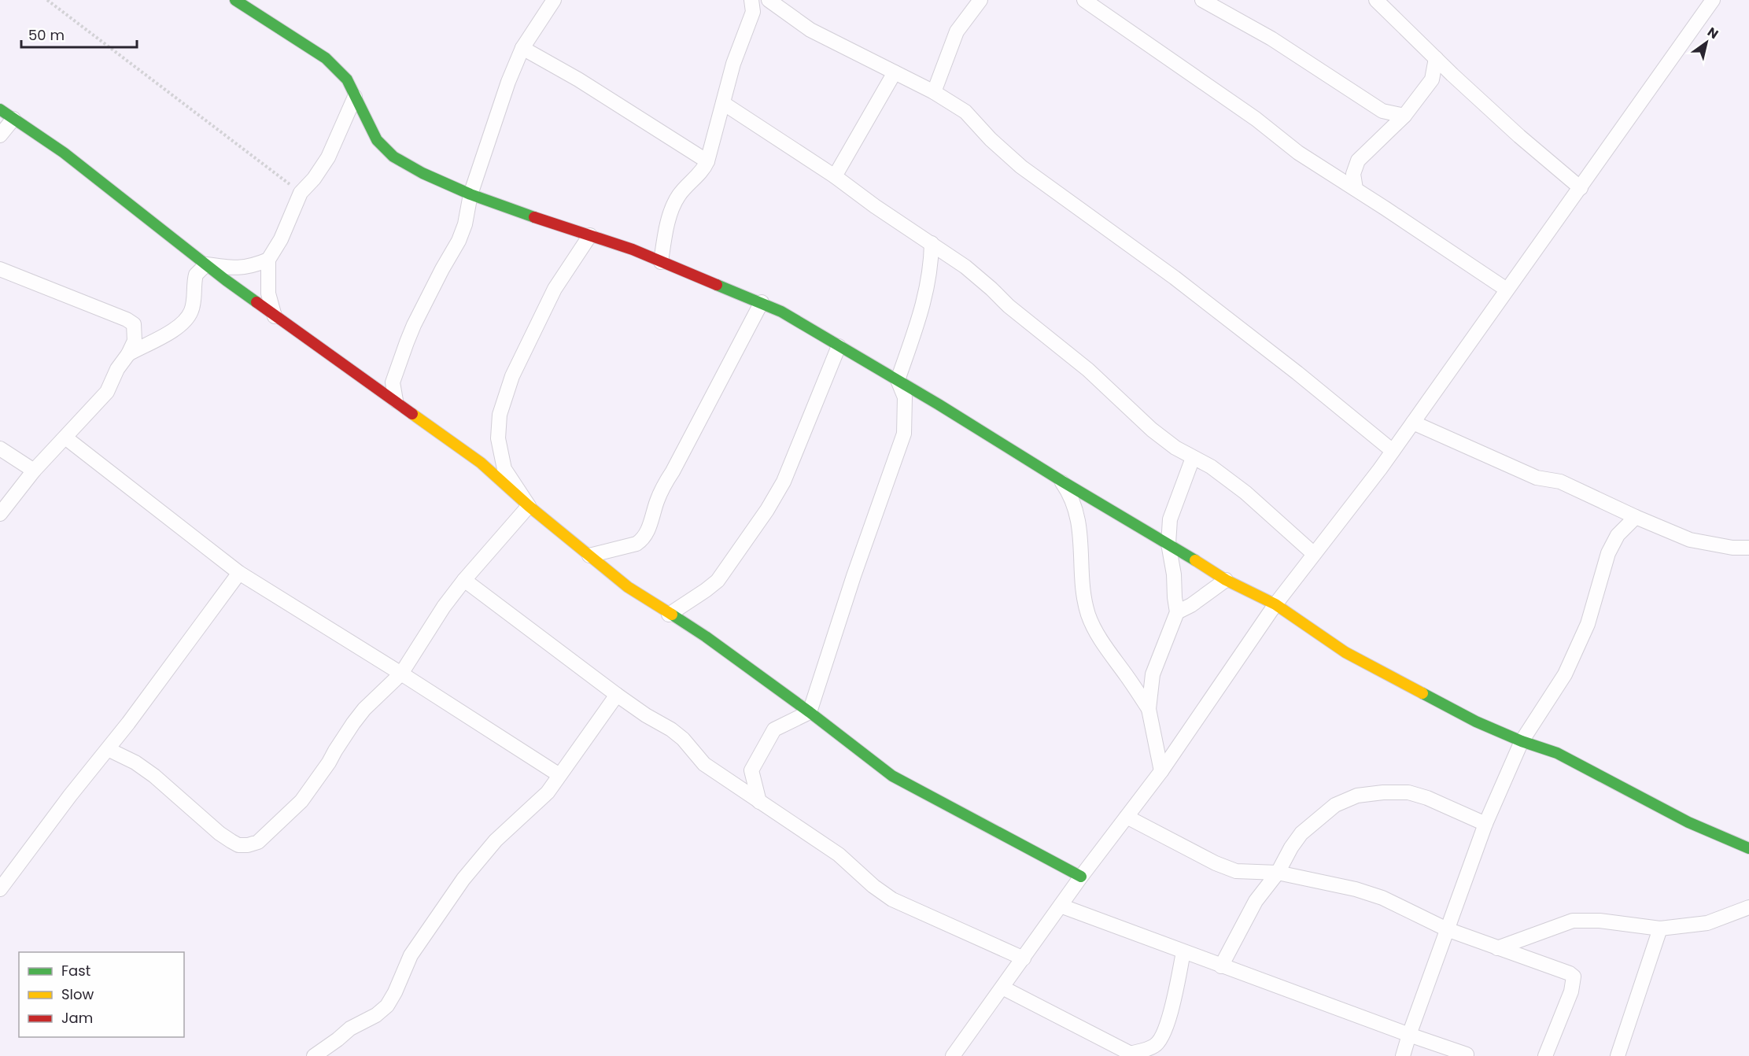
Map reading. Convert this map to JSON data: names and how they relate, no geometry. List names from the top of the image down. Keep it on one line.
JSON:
{"legend":["Fast","Slow","Jam"],"scale_bar":"50 m","north":"top right"}
